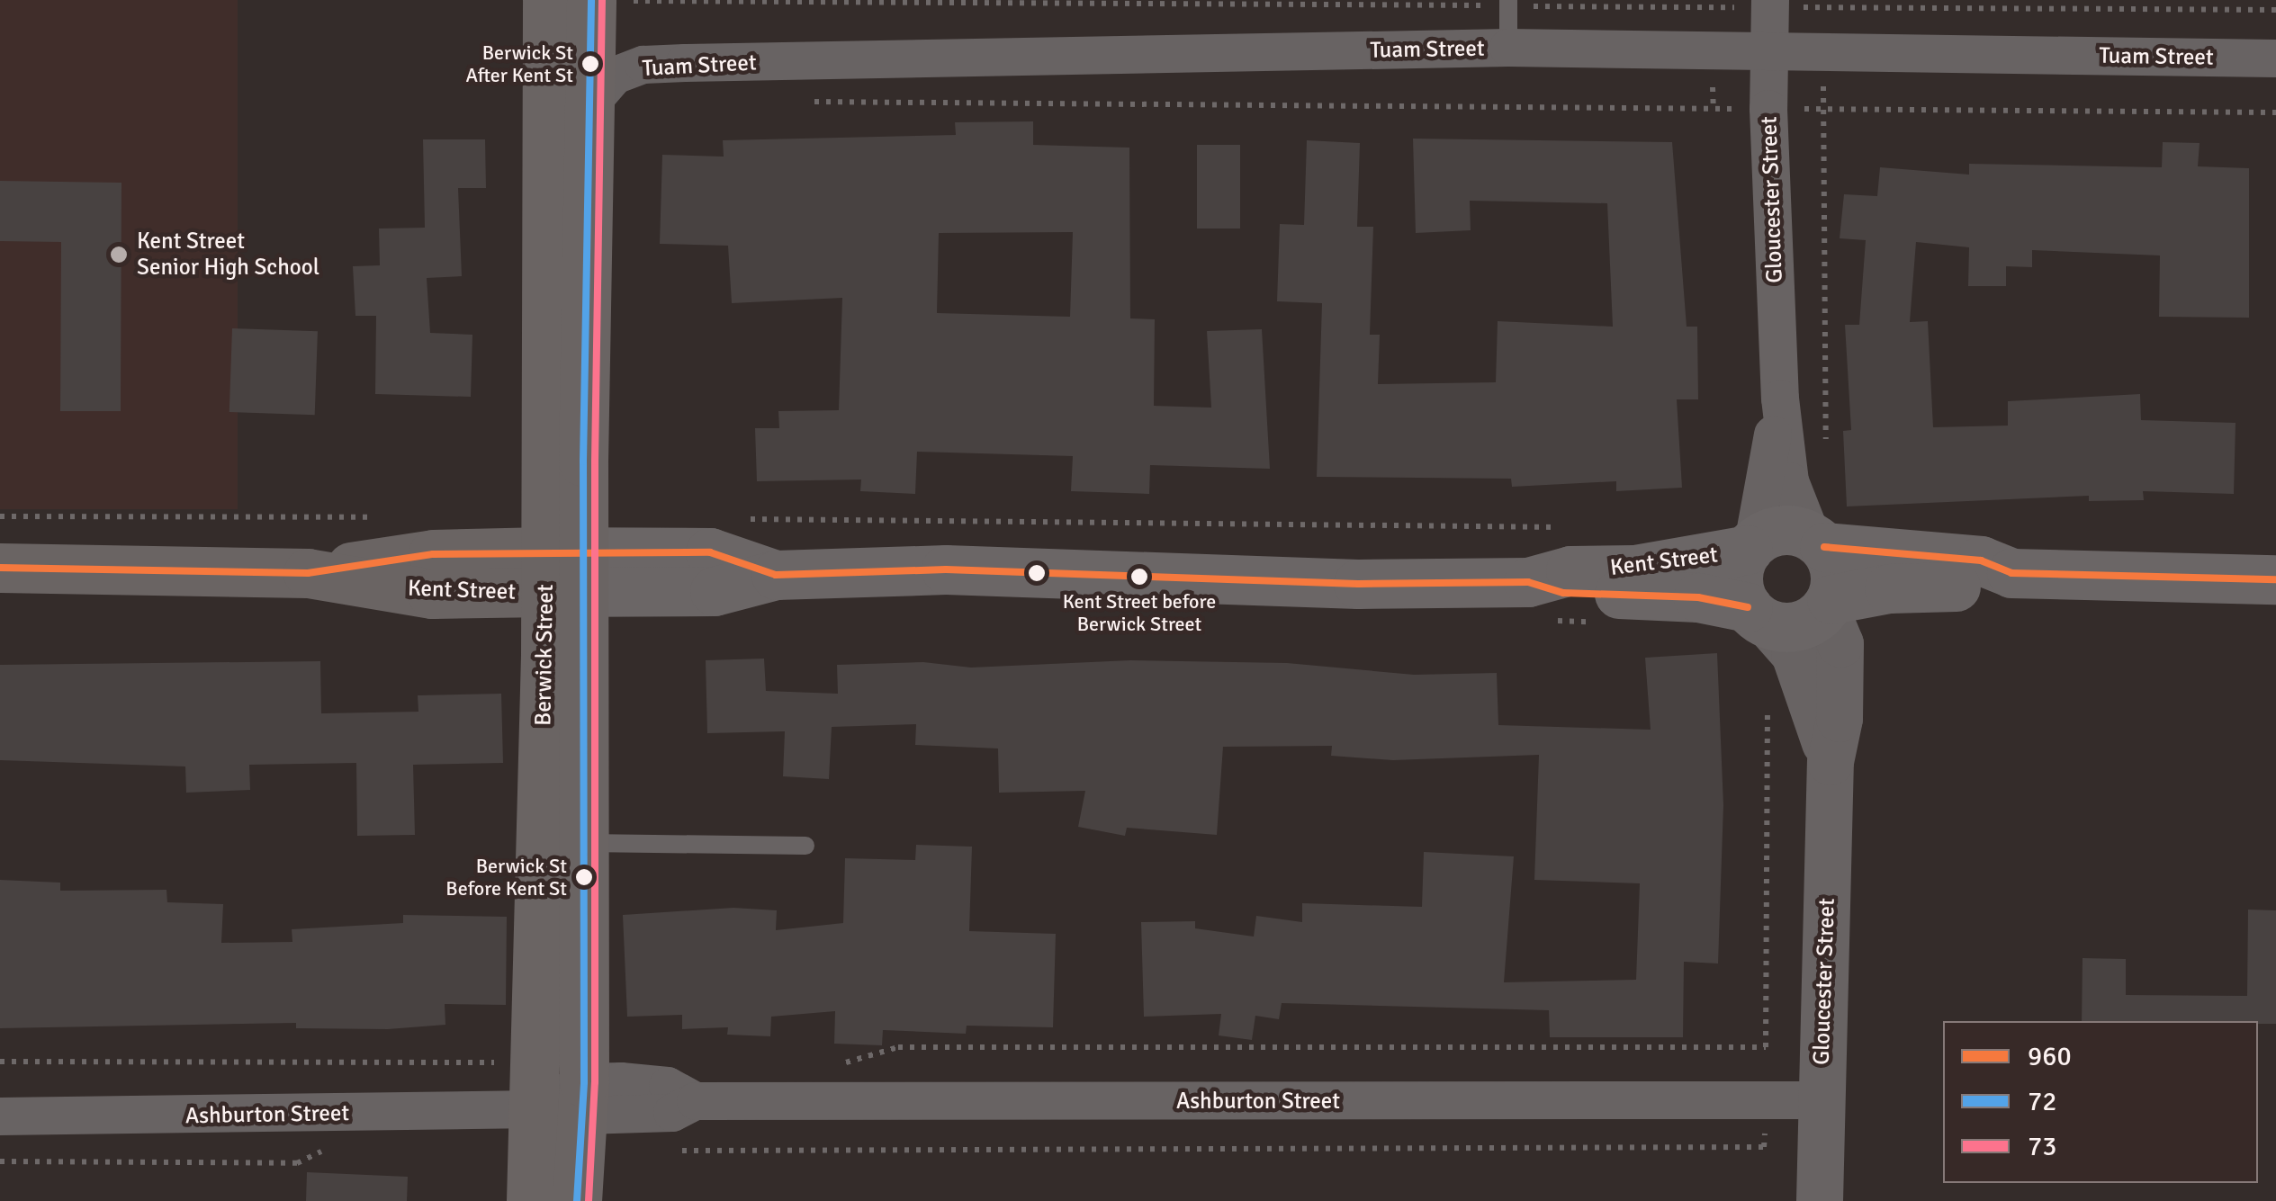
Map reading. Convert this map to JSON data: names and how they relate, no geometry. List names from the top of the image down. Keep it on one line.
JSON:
{"streets":{"main road":["Kent Street","Berwick Street"],"street":["Tuam Street","Gloucester Street","Ashburton Street"]},"crossings":[["Tuam Street","Gloucester Street"],["Tuam Street","Berwick Street"],["Gloucester Street","Kent Street"],["Gloucester Street","Ashburton Street"],["Kent Street","Berwick Street"],["Berwick Street","Ashburton Street"]],"places":["Berwick St After Kent St","Kent Street Senior High School","Kent Street before Berwick Street","Berwick St Before Kent St"],"lines":["transit line 72","transit line 73","transit line 960"],"legend":["960","72","73"]}
